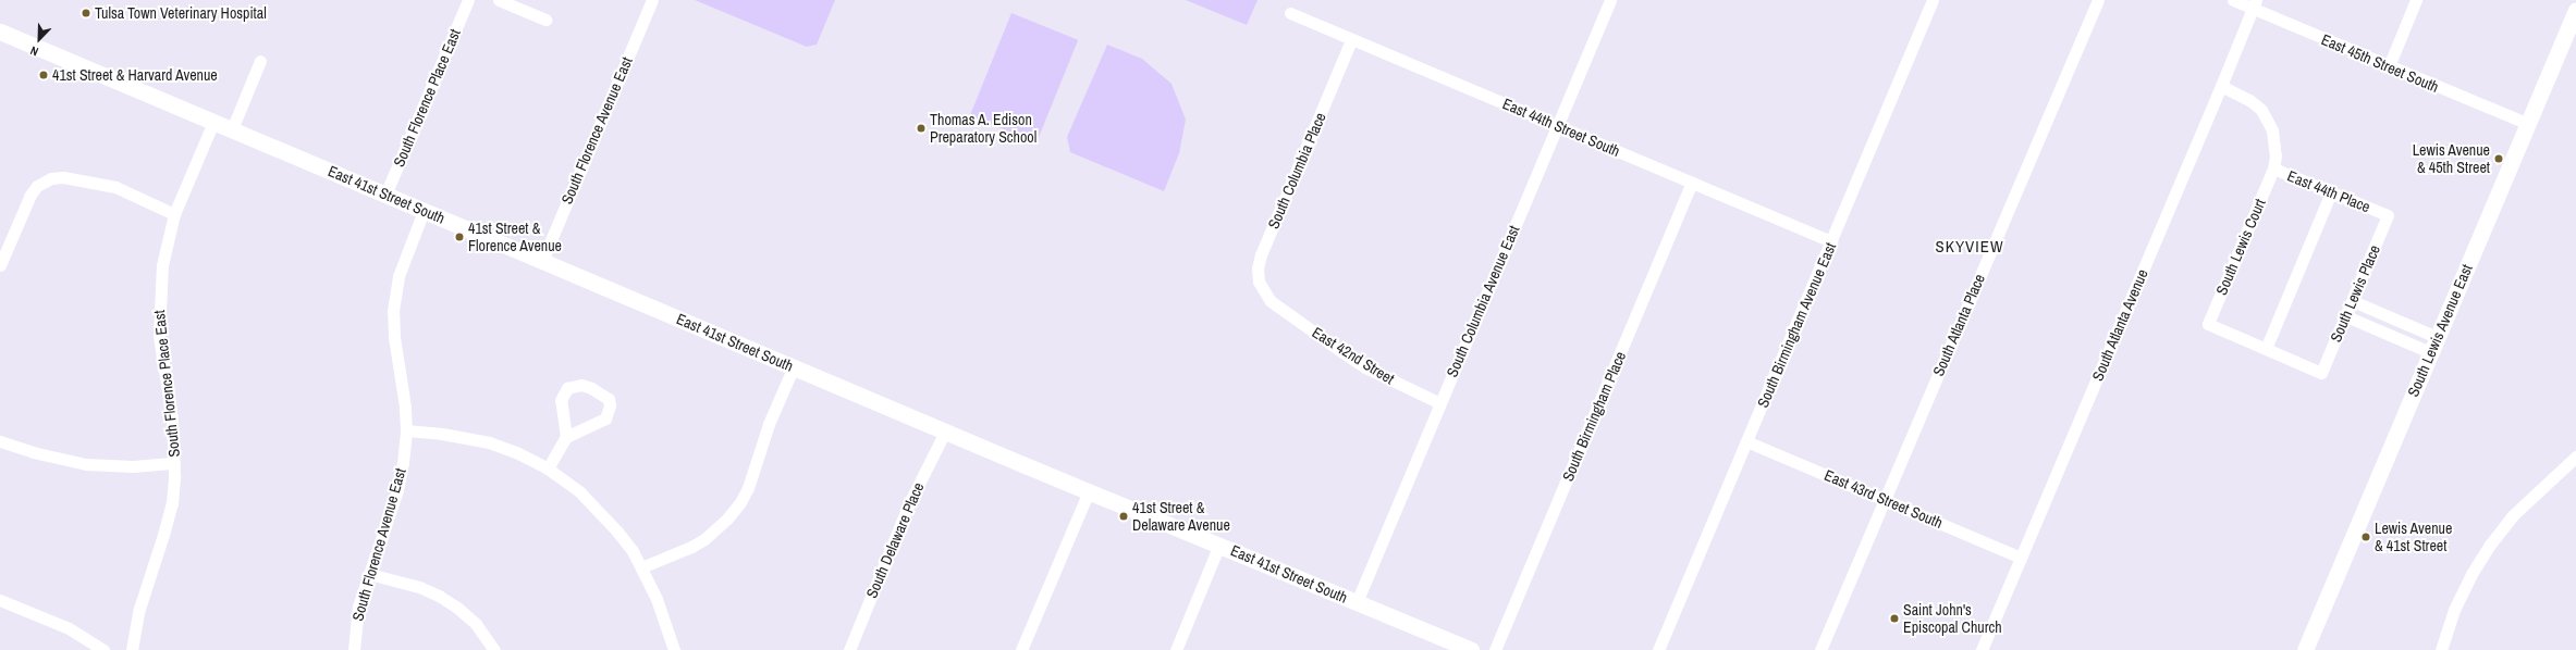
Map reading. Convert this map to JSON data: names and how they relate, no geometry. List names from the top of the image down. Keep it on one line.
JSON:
{"streets":{"main road":["East 41st Street South","South Lewis Avenue East"],"street":["East 45th Street South","South Florence Place East","East 44th Street South","South Florence Avenue East","South Columbia Place","East 44th Place","South Lewis Court","South Lewis Place","South Columbia Avenue East","South Birmingham Avenue East","South Atlanta Place","South Atlanta Avenue","East 42nd Street","South Birmingham Place","East 43rd Street South","South Delaware Place"]},"crossings":[["East 45th Street South","South Atlanta Avenue"],["East 45th Street South","South Lewis Avenue East"],["South Florence Place East","East 41st Street South"],["East 44th Street South","South Columbia Place"],["East 44th Street South","South Columbia Avenue East"],["East 44th Street South","South Birmingham Avenue East"],["East 44th Street South","South Birmingham Place"],["South Florence Avenue East","East 41st Street South"],["South Columbia Place","East 42nd Street"],["East 44th Place","South Lewis Court"],["East 44th Place","South Lewis Place"],["East 44th Place","South Atlanta Avenue"],["East 41st Street South","South Columbia Avenue East"],["East 41st Street South","South Delaware Place"],["South Lewis Court","South Lewis Place"],["South Columbia Avenue East","East 42nd Street"],["South Birmingham Avenue East","East 43rd Street South"],["South Atlanta Place","East 43rd Street South"],["South Atlanta Avenue","East 43rd Street South"]],"districts":["SKYVIEW"],"places":["Tulsa Town Veterinary Hospital","41st Street & Harvard Avenue","Thomas A. Edison Preparatory School","Lewis Avenue & 45th Street","41st Street & Florence Avenue","41st Street & Delaware Avenue","Lewis Avenue & 41st Street","Saint John's Episcopal Church"],"north":"bottom left"}
